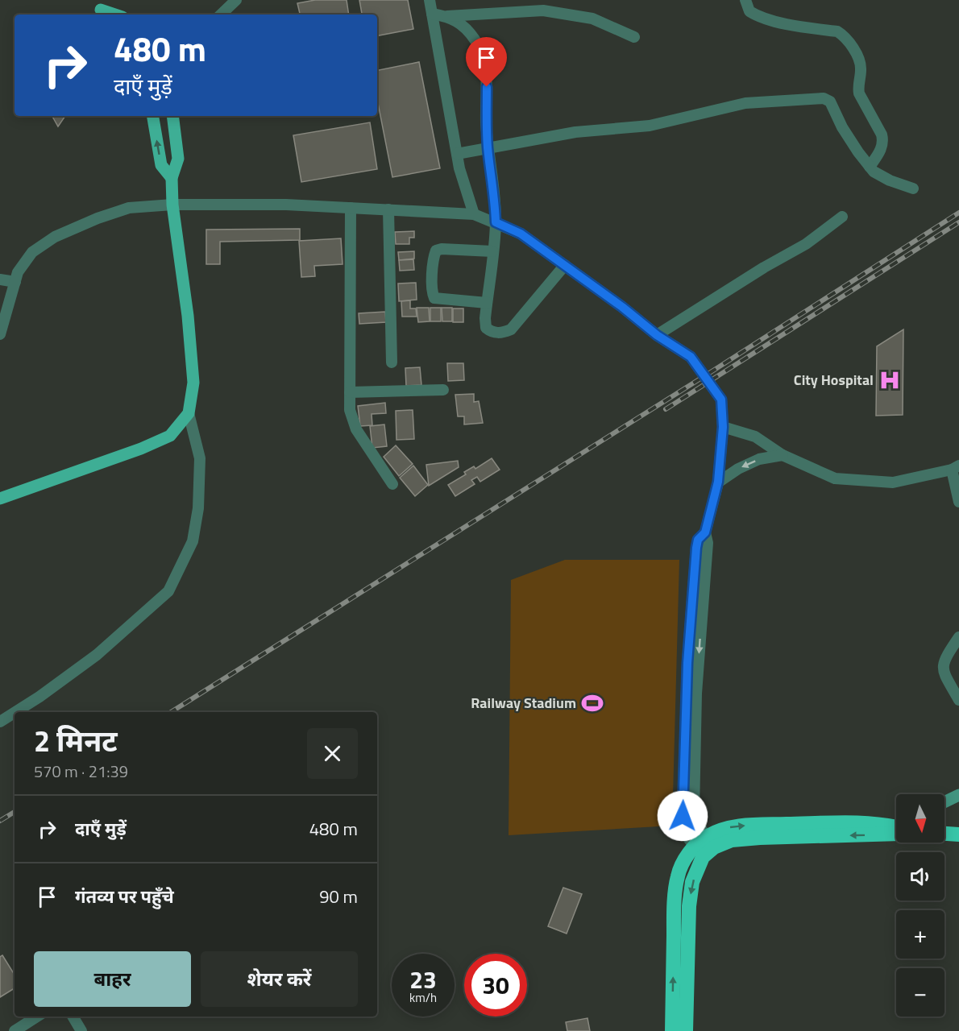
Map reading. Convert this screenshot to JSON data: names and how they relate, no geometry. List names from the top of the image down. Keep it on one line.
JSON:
{"places":{"hospital":["City Hospital"],"sports":["Railway Stadium"]},"north":"bottom","page":{"turn":["480 m","दाएँ मुड़ें"],"heading":["2 मिनट","570 m · 21:39"],"map_buttons":["+","−"],"list":[{"name":"दाएँ मुड़ें","value":"480 m"},{"name":"गंतव्य पर पहुँचे","value":"90 m"}],"buttons":["बाहर","शेयर करें"],"speed":"23 km/h","limit":"30"}}
